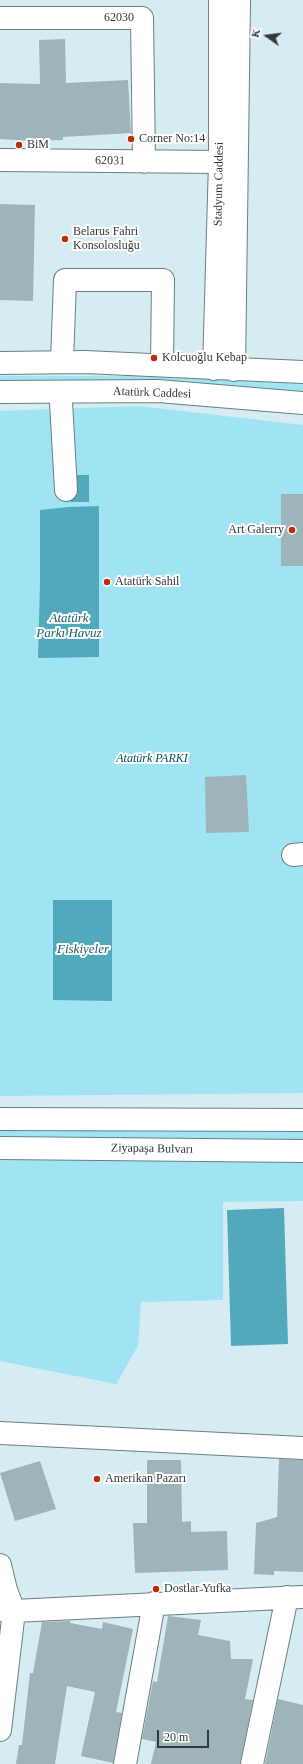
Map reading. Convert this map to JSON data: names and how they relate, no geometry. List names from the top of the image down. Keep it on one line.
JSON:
{"streets":{"main road":["62030","62031","Stadyum Caddesi","Atatürk Caddesi","Ziyapaşa Bulvarı"]},"crossings":[["62030","62031"],["62031","Stadyum Caddesi"]],"water":["Atatürk Parkı Havuz","Fiskiyeler"],"parks":["Atatürk PARKI"],"places":["Corner No:14","BiM","Belarus Fahri Konsolosluğu","Kolcuoğlu Kebap","Art Galerry","Atatürk Sahil","Amerikan Pazarı","Dostlar Yufka"],"scale_bar":"20 m","north":"left"}
